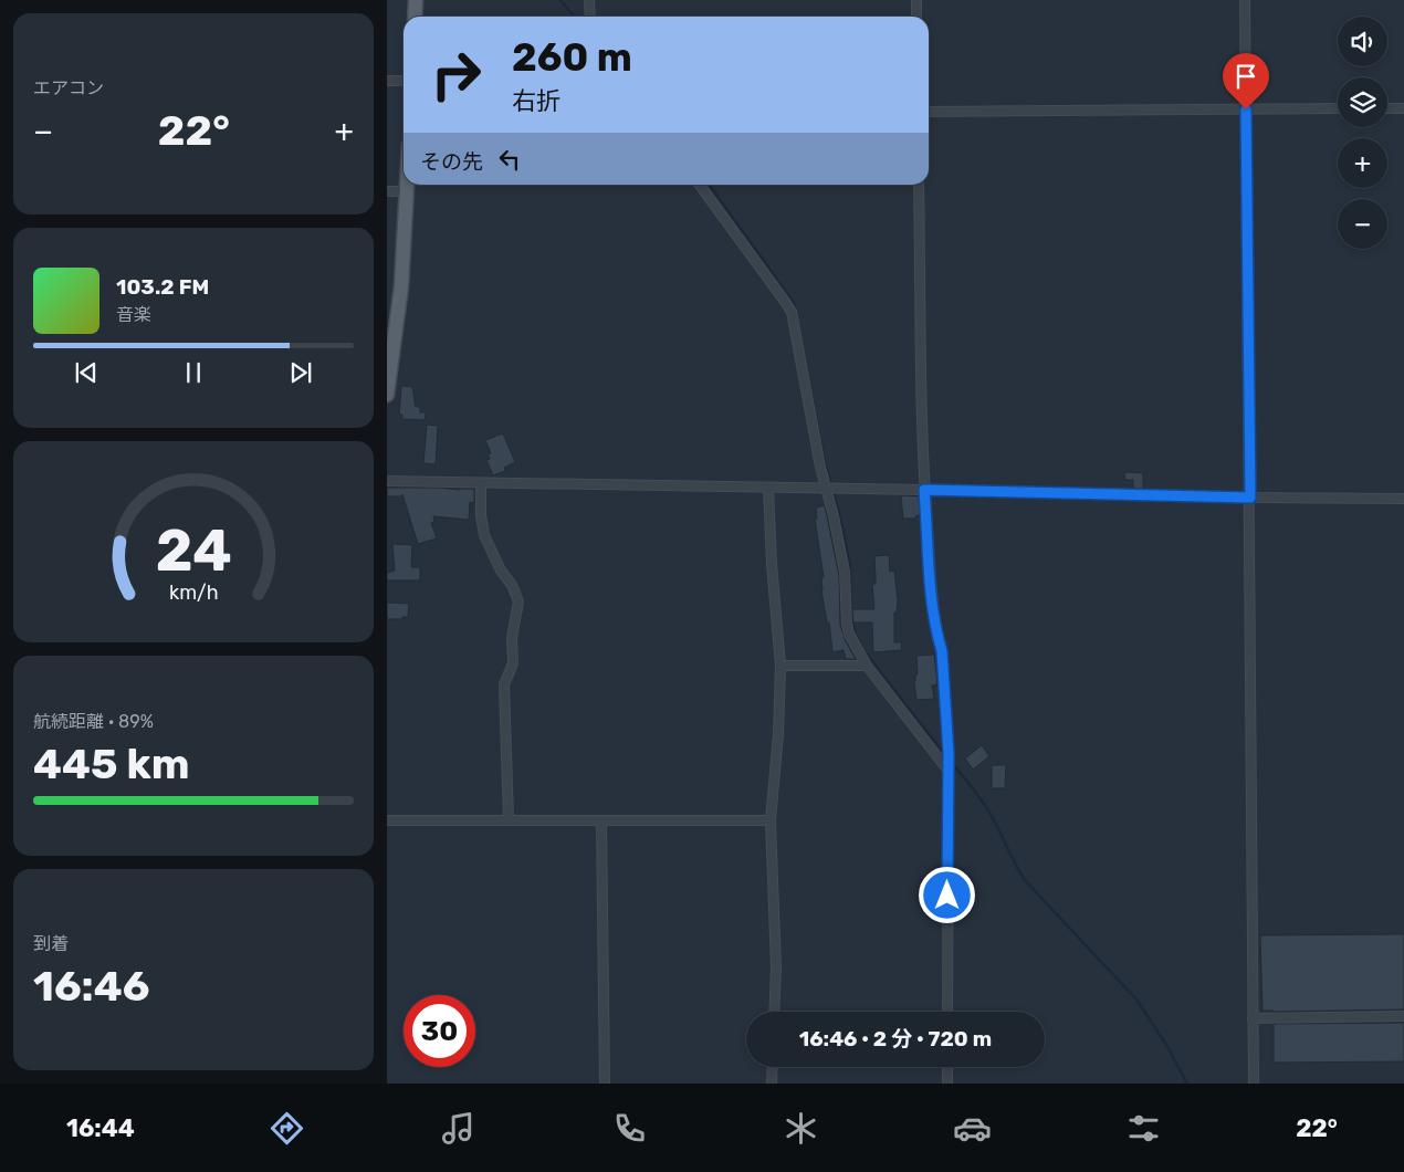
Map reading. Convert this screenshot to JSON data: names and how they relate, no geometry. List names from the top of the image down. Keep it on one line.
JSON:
{"page":{"tile":["エアコン",["航続距離 · 89%","445 km"],["到着","16:46"]],"map_buttons":["+","−"],"turn":["260 m","右折"],"heat":["−","22°","+"],"then":"その先","song":["103.2 FM","音楽"],"limit":"30","trip":"16:46 · 2 分 · 720 m","tabs":["16:44","22°"],"gauge":["24","km/h"]}}
